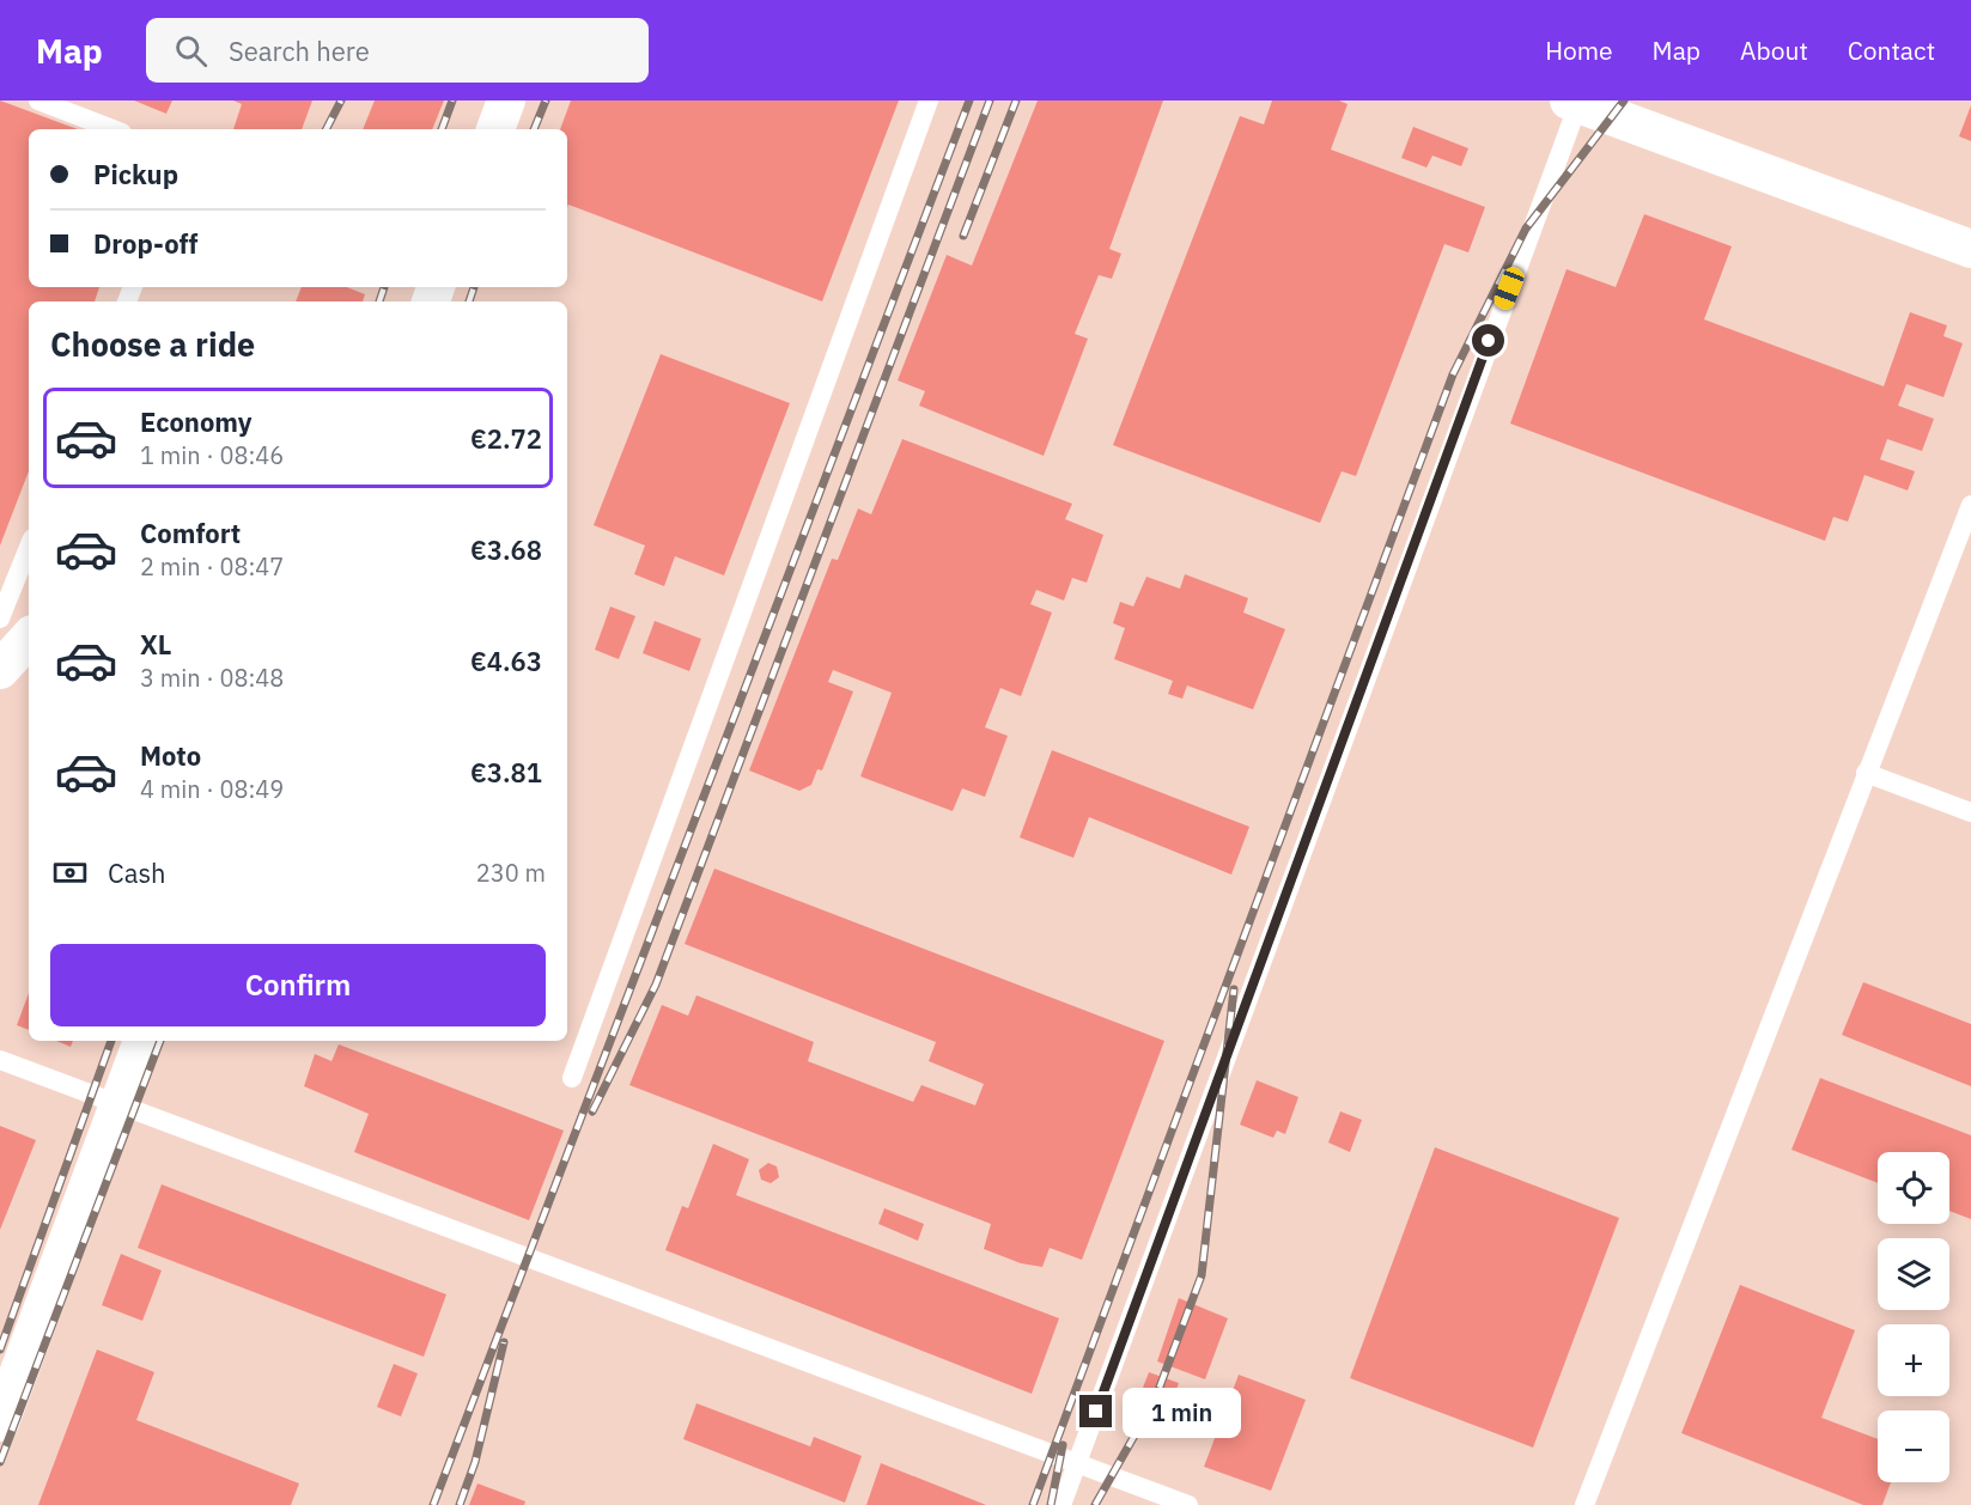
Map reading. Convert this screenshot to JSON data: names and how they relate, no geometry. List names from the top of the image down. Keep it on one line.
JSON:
{"page":{"header":"Map","search":"Search here","nav":["Home","Map","About","Contact"],"banner":["Pickup","Drop-off"],"heading":"Choose a ride","list":[{"name":"Economy","note":"1 min · 08:46","value":"€2.72"},{"name":"Comfort","note":"2 min · 08:47","value":"€3.68"},{"name":"XL","note":"3 min · 08:48","value":"€4.63"},{"name":"Moto","note":"4 min · 08:49","value":"€3.81"}],"pay":["Cash","230 m"],"buttons":"Confirm","map_buttons":["+","−"],"bubble":"1 min"}}
